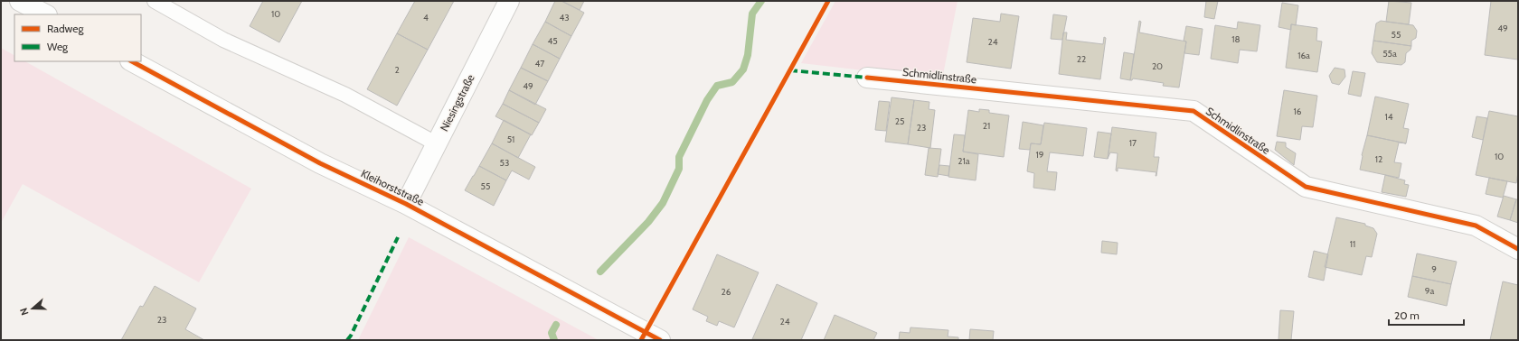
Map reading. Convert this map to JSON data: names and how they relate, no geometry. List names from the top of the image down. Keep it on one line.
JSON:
{"streets":{"street":["Schmidlinstraße","Niesingstraße","Kleihorststraße"]},"crossings":[["Niesingstraße","Kleihorststraße"]],"house_numbers":["10","4","43","49","55","18","45","24","55a","16a","22","47","20","2","49","16","14","25","21","23","51","17","19","10","12","21a","53","55","11","9","9a","26","23","24"],"legend":["Radweg","Weg"],"scale_bar":"20 m","north":"left"}
